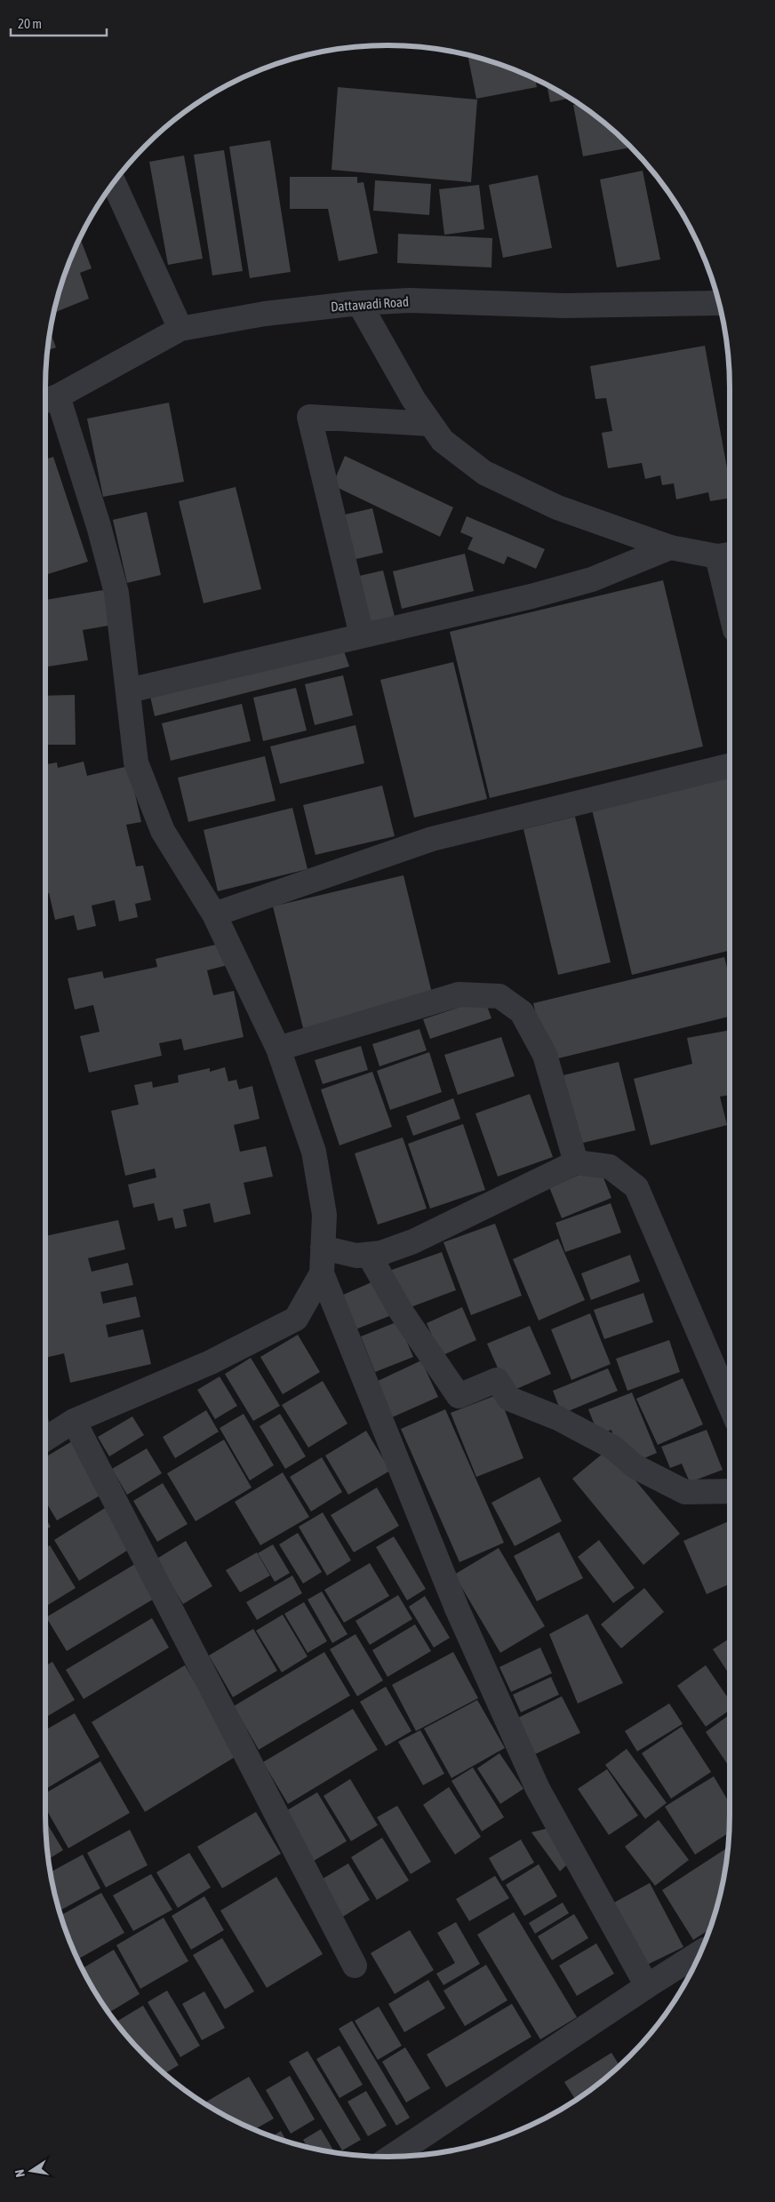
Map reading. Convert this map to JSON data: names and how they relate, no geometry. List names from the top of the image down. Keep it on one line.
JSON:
{"streets":{"street":["Dattawadi Road"]},"scale_bar":"20 m","north":"left"}
